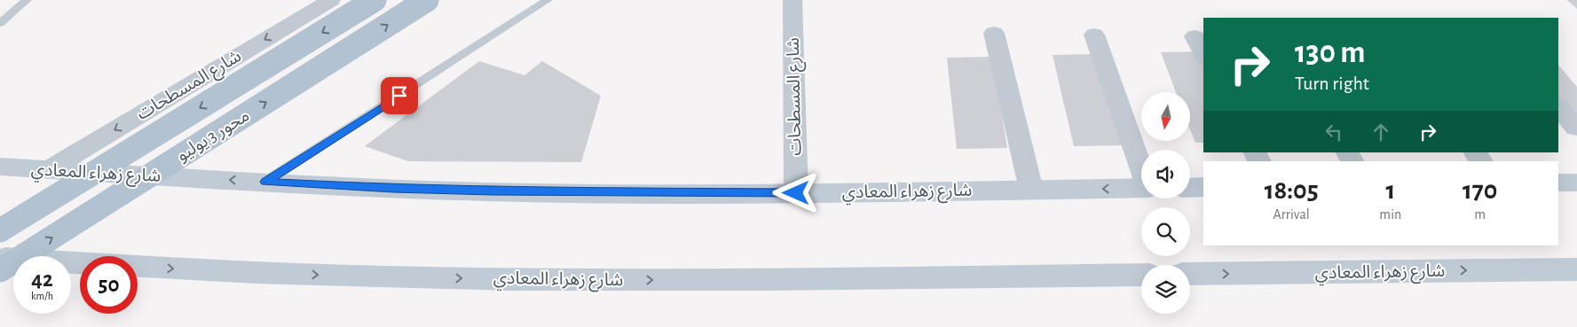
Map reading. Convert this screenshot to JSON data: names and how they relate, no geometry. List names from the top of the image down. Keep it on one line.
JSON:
{"streets":{"main road":["محور 3 يوليو","شارع زهراء المعادي"],"street":["شارع المسطحات"]},"crossings":[["شارع المسطحات","شارع زهراء المعادي"]],"one_way":["شارع المسطحات"],"north":"bottom","page":{"turn":["130 m","Turn right"],"eta":["18:05","Arrival","1","min","170","m"],"speed":"42 km/h","limit":"50"}}
